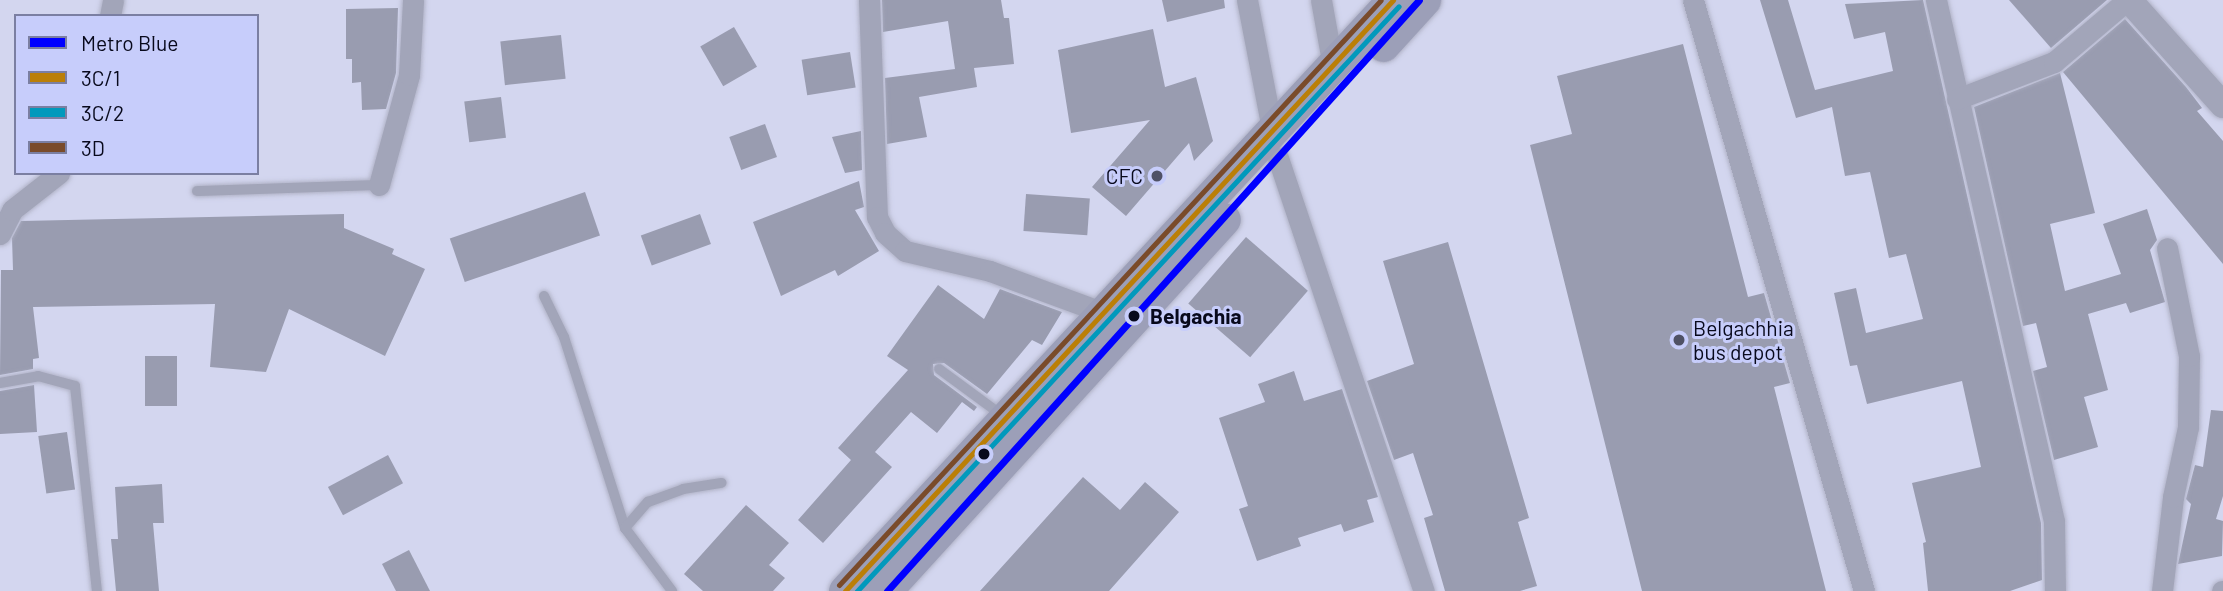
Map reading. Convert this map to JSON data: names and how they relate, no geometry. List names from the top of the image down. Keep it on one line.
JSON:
{"places":["CFC","Belgachia","Belgachhia bus depot"],"lines":["metro line Blue","transit line 3C/1","transit line 3D","transit line 3C/2"],"legend":["Metro Blue","3C/1","3C/2","3D"]}
